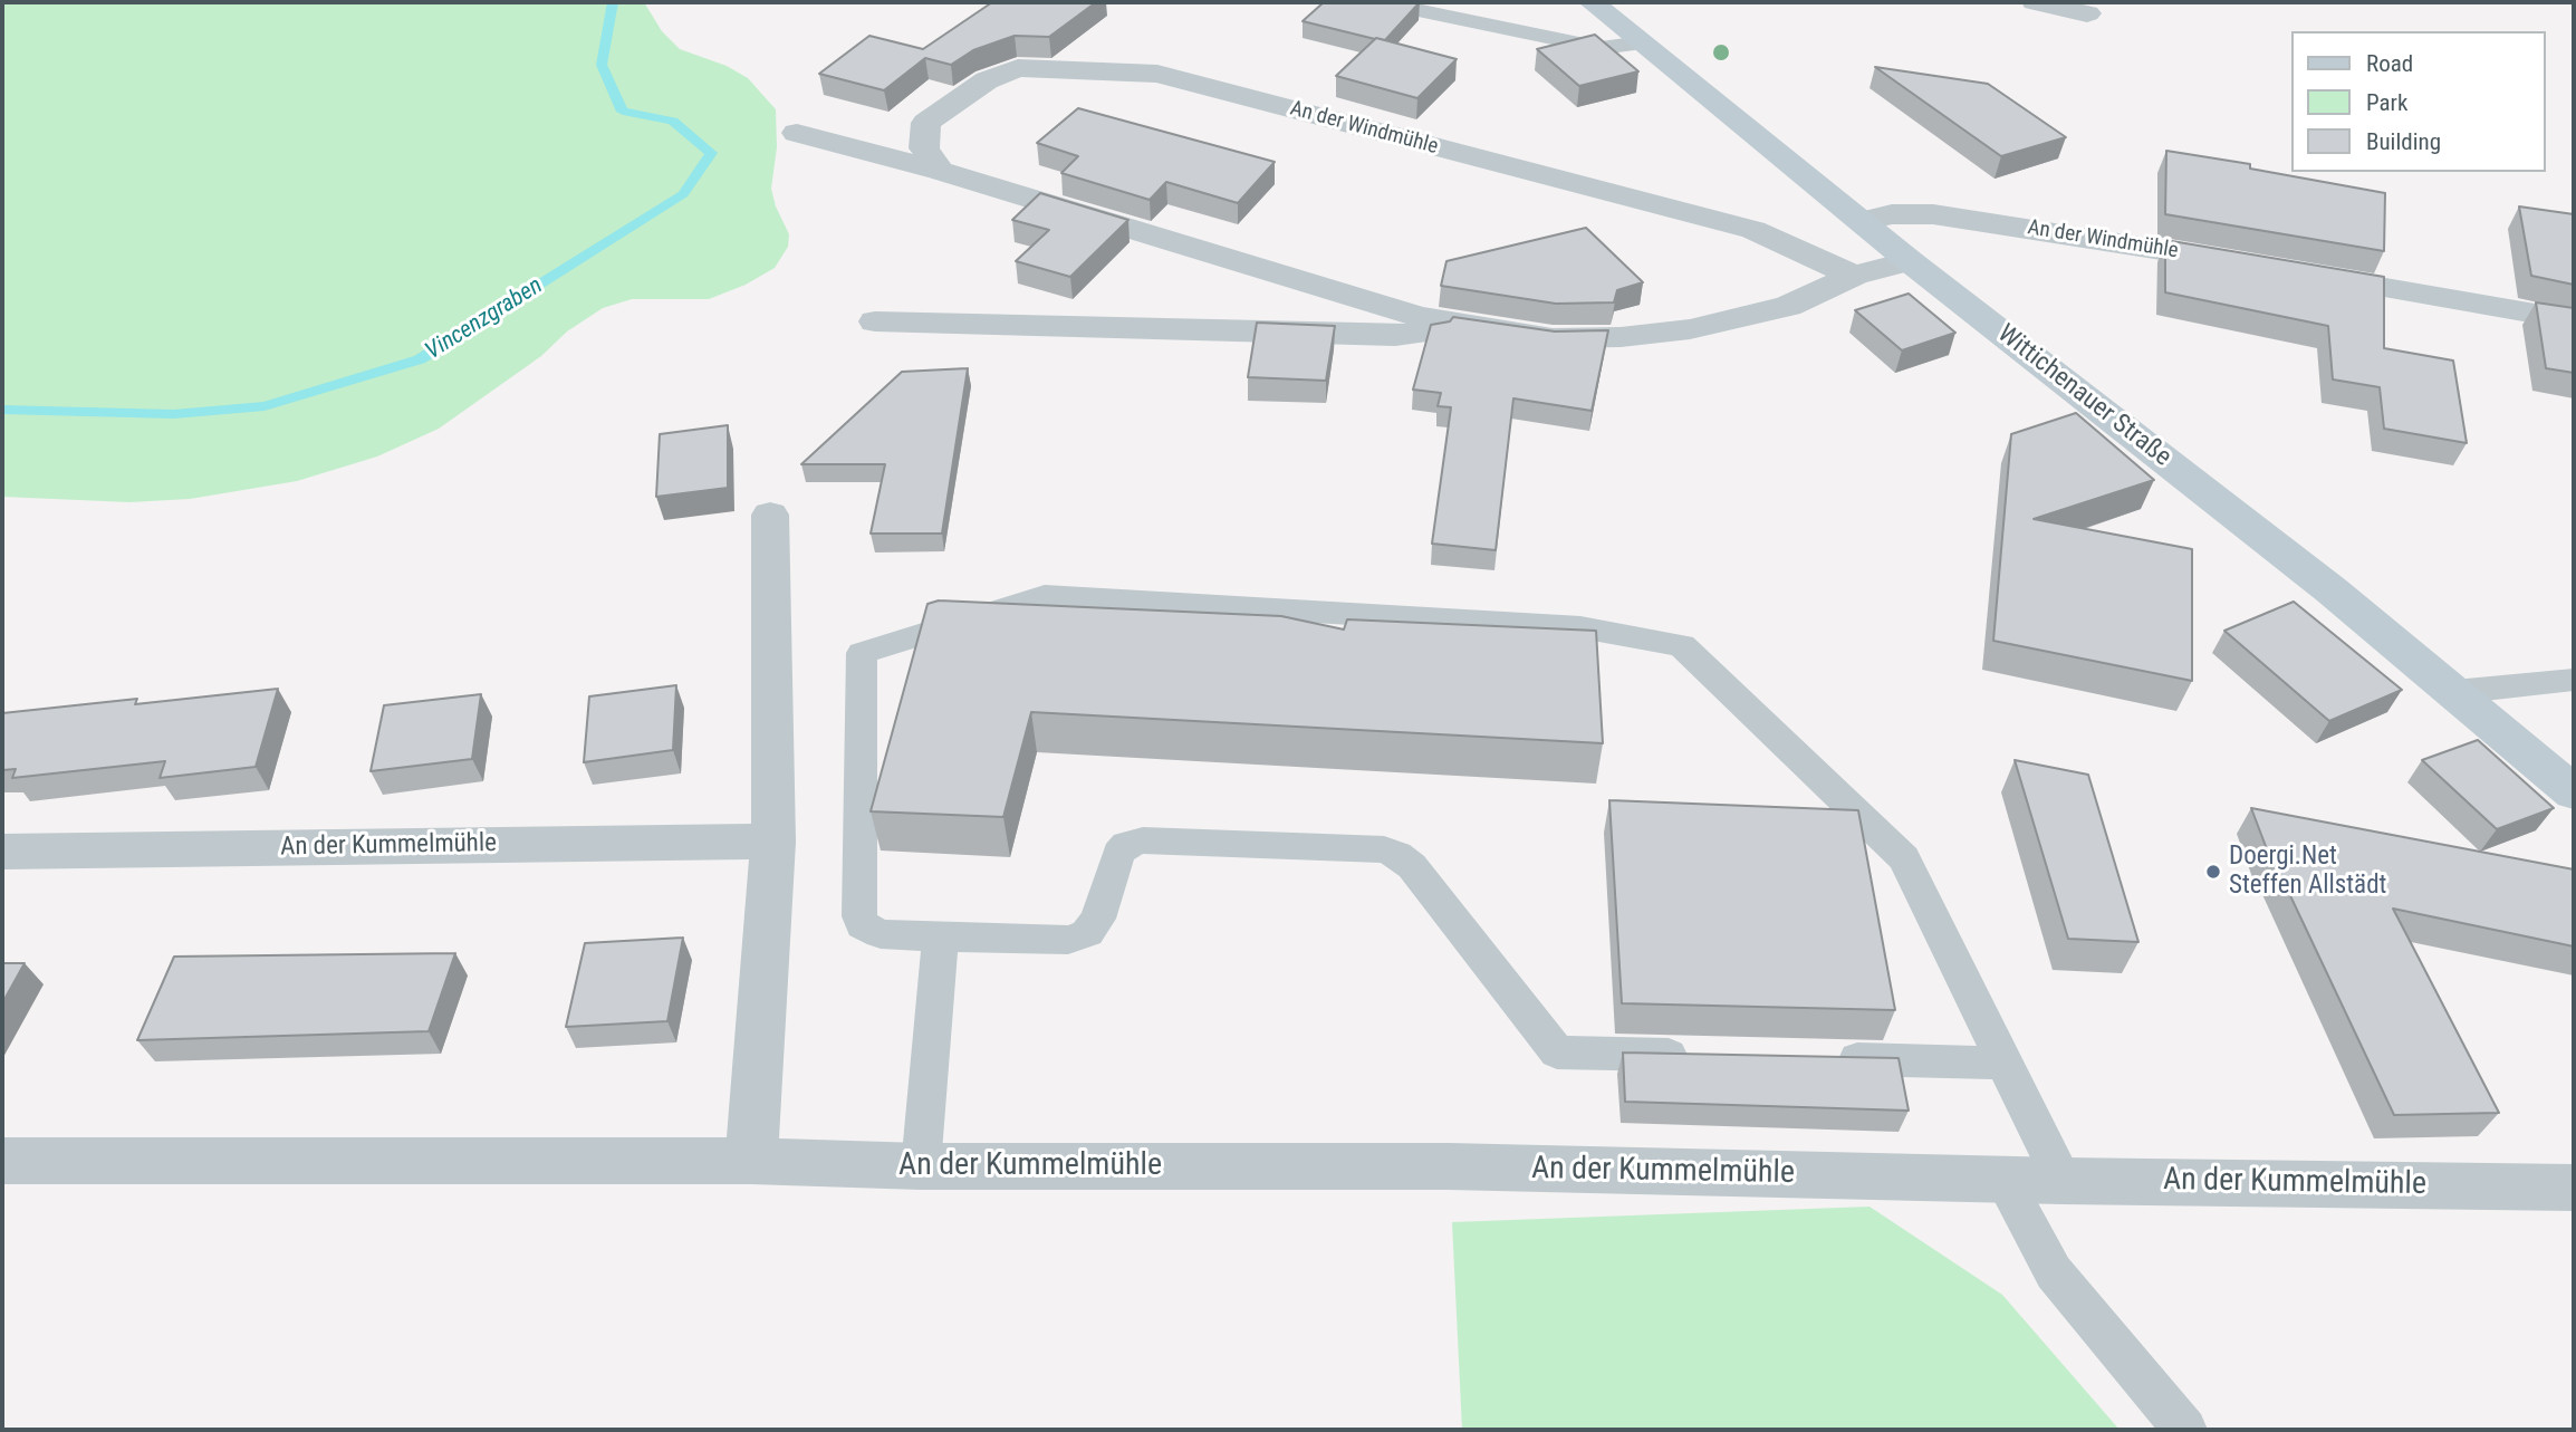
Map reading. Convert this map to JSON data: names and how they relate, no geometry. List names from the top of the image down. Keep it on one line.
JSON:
{"streets":{"main road":["Wittichenauer Straße"],"street":["An der Windmühle","An der Kummelmühle"]},"crossings":[["An der Windmühle","Wittichenauer Straße"]],"water":["Vincenzgraben"],"places":["Doergi.Net Steffen Allstädt"],"legend":["Road","Park","Building"]}
